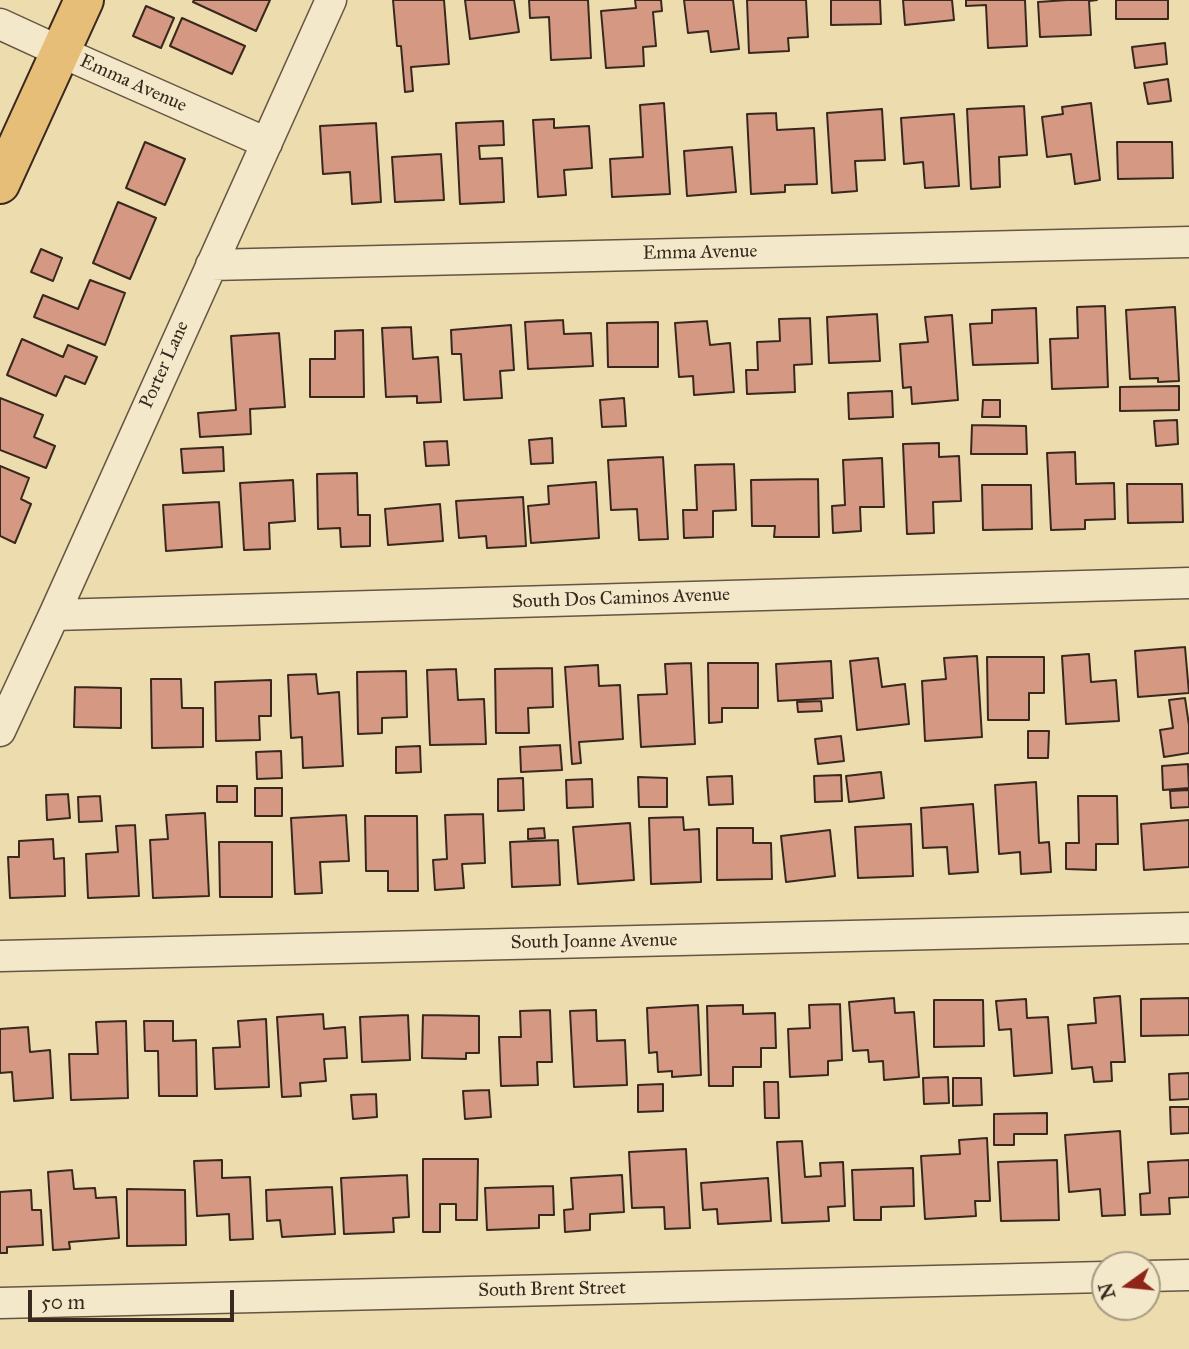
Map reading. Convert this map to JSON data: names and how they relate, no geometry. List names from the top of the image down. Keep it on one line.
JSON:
{"streets":{"street":["Emma Avenue","Porter Lane","South Dos Caminos Avenue","South Joanne Avenue","South Brent Street"]},"crossings":[["Emma Avenue","Porter Lane"],["Porter Lane","South Dos Caminos Avenue"]],"scale_bar":"50 m","north":"left"}
